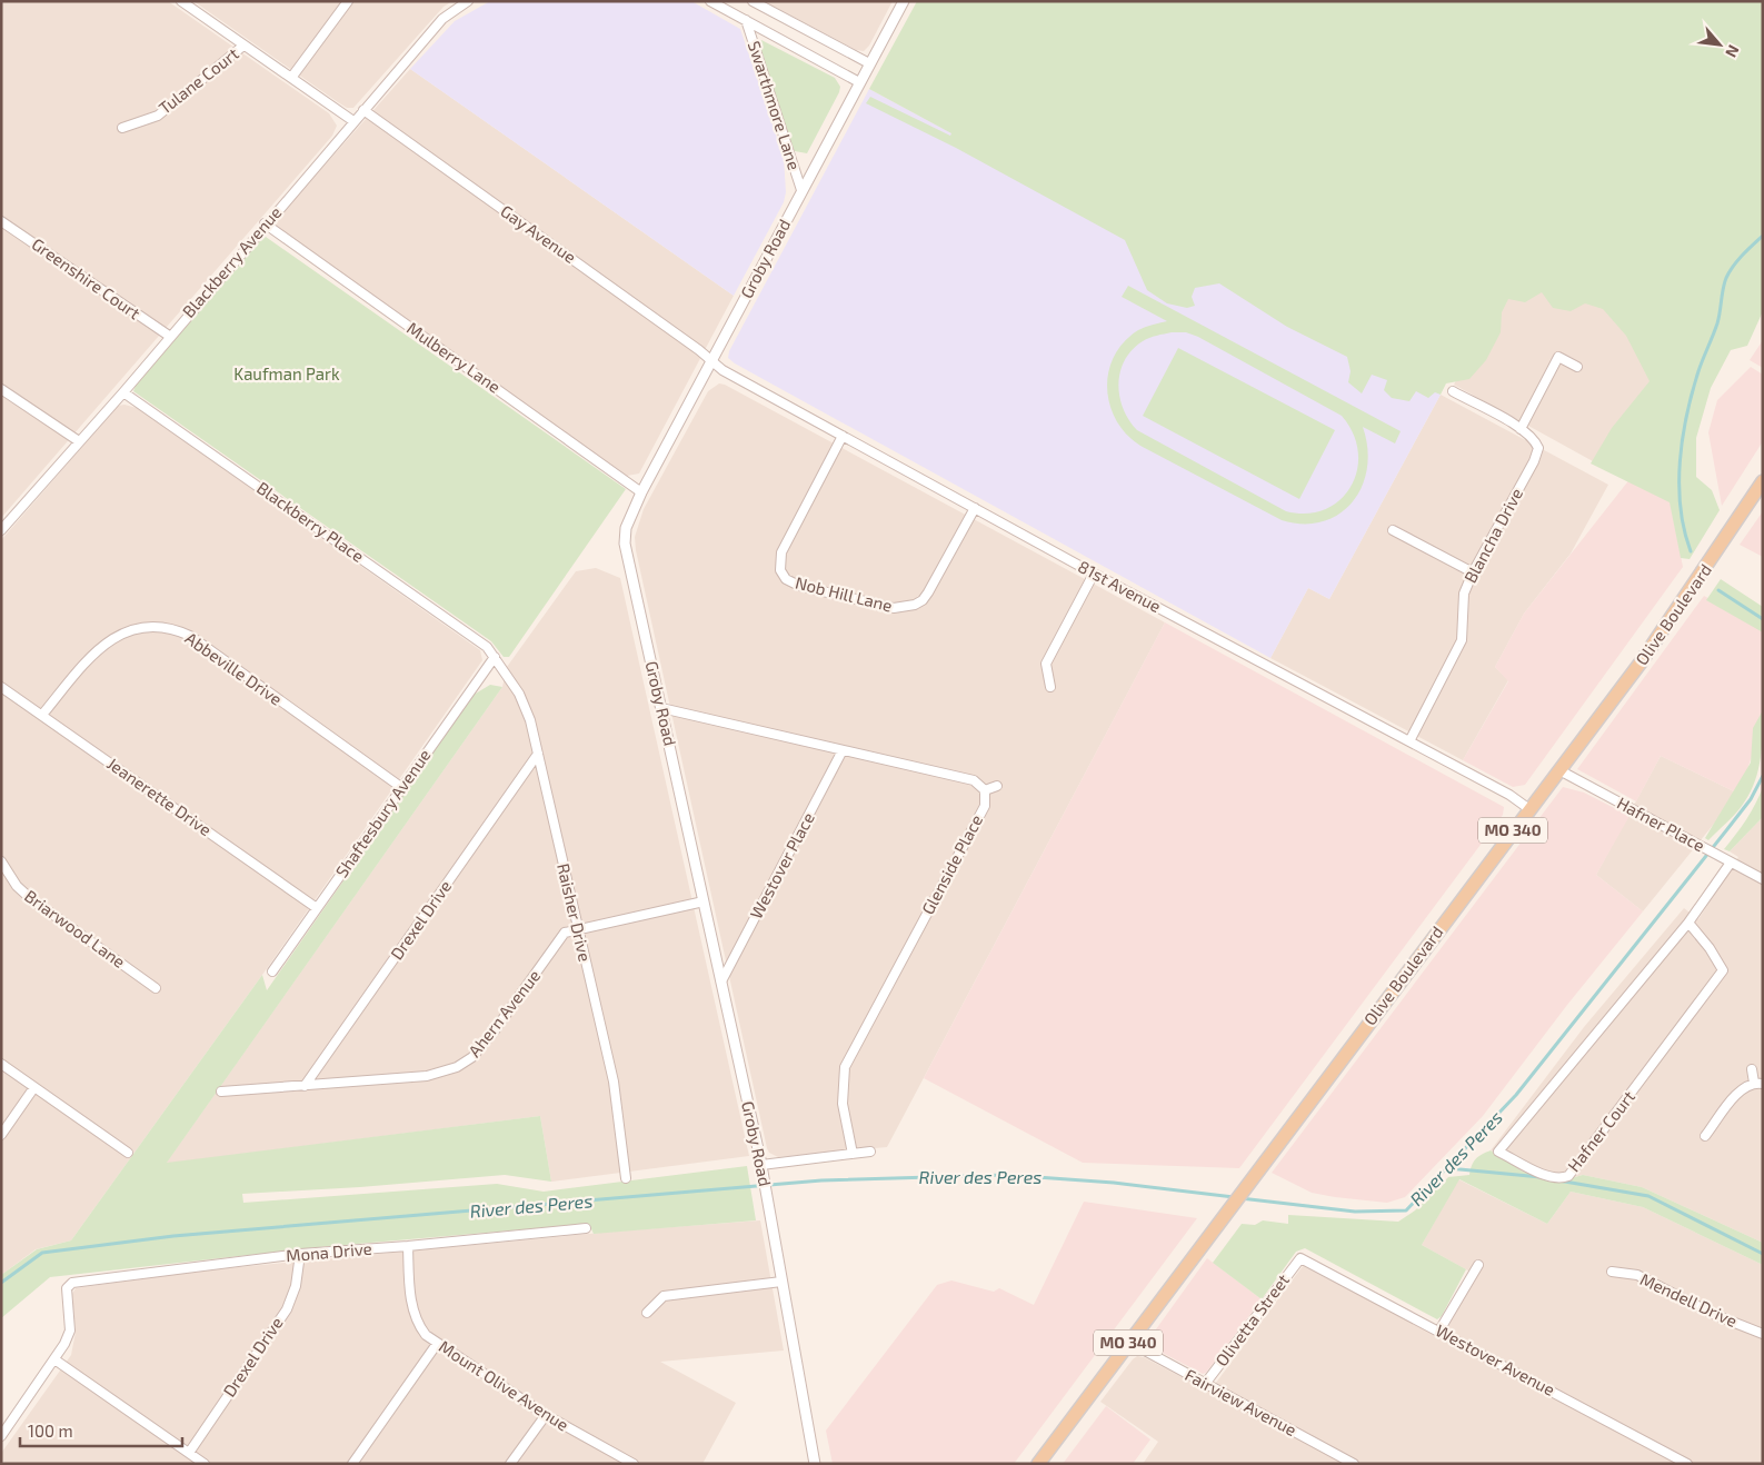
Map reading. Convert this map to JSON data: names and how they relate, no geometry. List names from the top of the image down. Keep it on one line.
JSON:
{"streets":{"main road":["Olive Boulevard","MO 340"],"street":["Tulane Court","Swarthmore Lane","Gay Avenue","Groby Road","Blackberry Avenue","Greenshire Court","Mulberry Lane","Blackberry Place","Blancha Drive","81st Avenue","Nob Hill Lane","Abbeville Drive","Jeanerette Drive","Shaftesbury Avenue","Hafner Place","Glenside Place","Westover Place","Raisher Drive","Drexel Drive","Briarwood Lane","Ahern Avenue","Hafner Court","Mona Drive","Mendell Drive","Olivetta Street","Westover Avenue","Mount Olive Avenue","Fairview Avenue"]},"crossings":[["Swarthmore Lane","Groby Road"],["Gay Avenue","Groby Road"],["Gay Avenue","Blackberry Avenue"],["Gay Avenue","81st Avenue"],["Groby Road","Mulberry Lane"],["Groby Road","81st Avenue"],["Groby Road","Westover Place"],["Groby Road","Ahern Avenue"],["Blackberry Avenue","Greenshire Court"],["Blackberry Avenue","Mulberry Lane"],["Blackberry Avenue","Blackberry Place"],["Blackberry Place","Shaftesbury Avenue"],["Blackberry Place","Raisher Drive"],["Blancha Drive","81st Avenue"],["81st Avenue","Nob Hill Lane"],["81st Avenue","Olive Boulevard"],["Olive Boulevard","Hafner Place"],["Olive Boulevard","Fairview Avenue"],["Abbeville Drive","Jeanerette Drive"],["Abbeville Drive","Shaftesbury Avenue"],["Jeanerette Drive","Shaftesbury Avenue"],["Shaftesbury Avenue","Raisher Drive"],["Hafner Place","Hafner Court"],["Raisher Drive","Drexel Drive"],["Raisher Drive","Ahern Avenue"],["Drexel Drive","Ahern Avenue"],["Drexel Drive","Mona Drive"],["Mona Drive","Mount Olive Avenue"],["Olivetta Street","Westover Avenue"],["Olivetta Street","Fairview Avenue"]],"water":["River des Peres"],"parks":["Kaufman Park"],"scale_bar":"100 m","north":"bottom right"}
